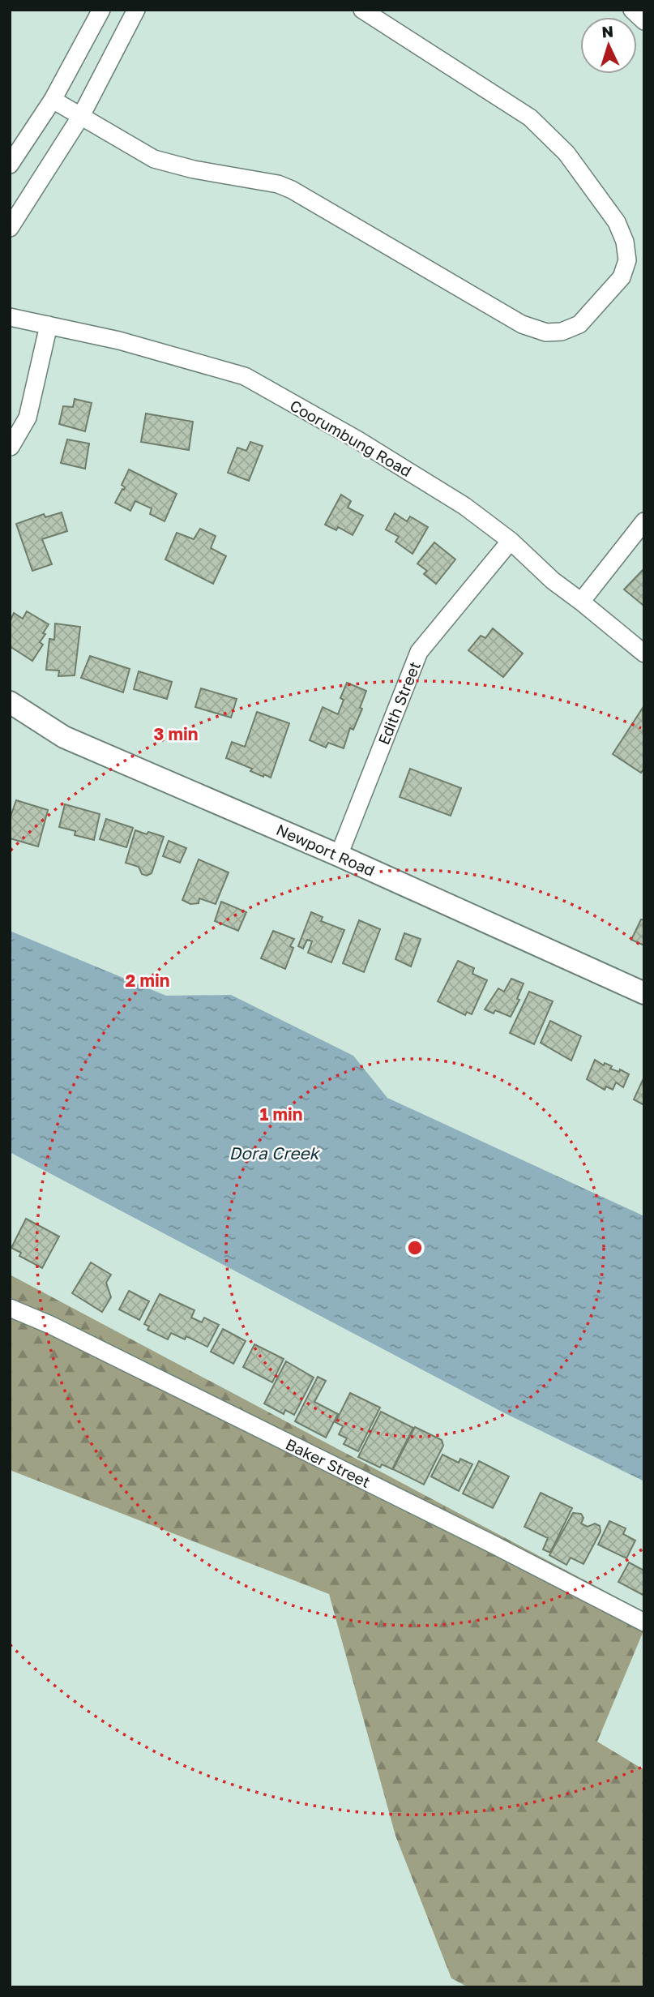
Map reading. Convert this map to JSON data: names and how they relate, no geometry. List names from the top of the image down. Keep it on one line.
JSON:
{"streets":{"street":["Coorumbung Road","Edith Street","Newport Road","Baker Street"]},"crossings":[["Coorumbung Road","Edith Street"],["Edith Street","Newport Road"]],"water":["Dora Creek"],"north":"top","rings":["3 min","2 min","1 min"]}
